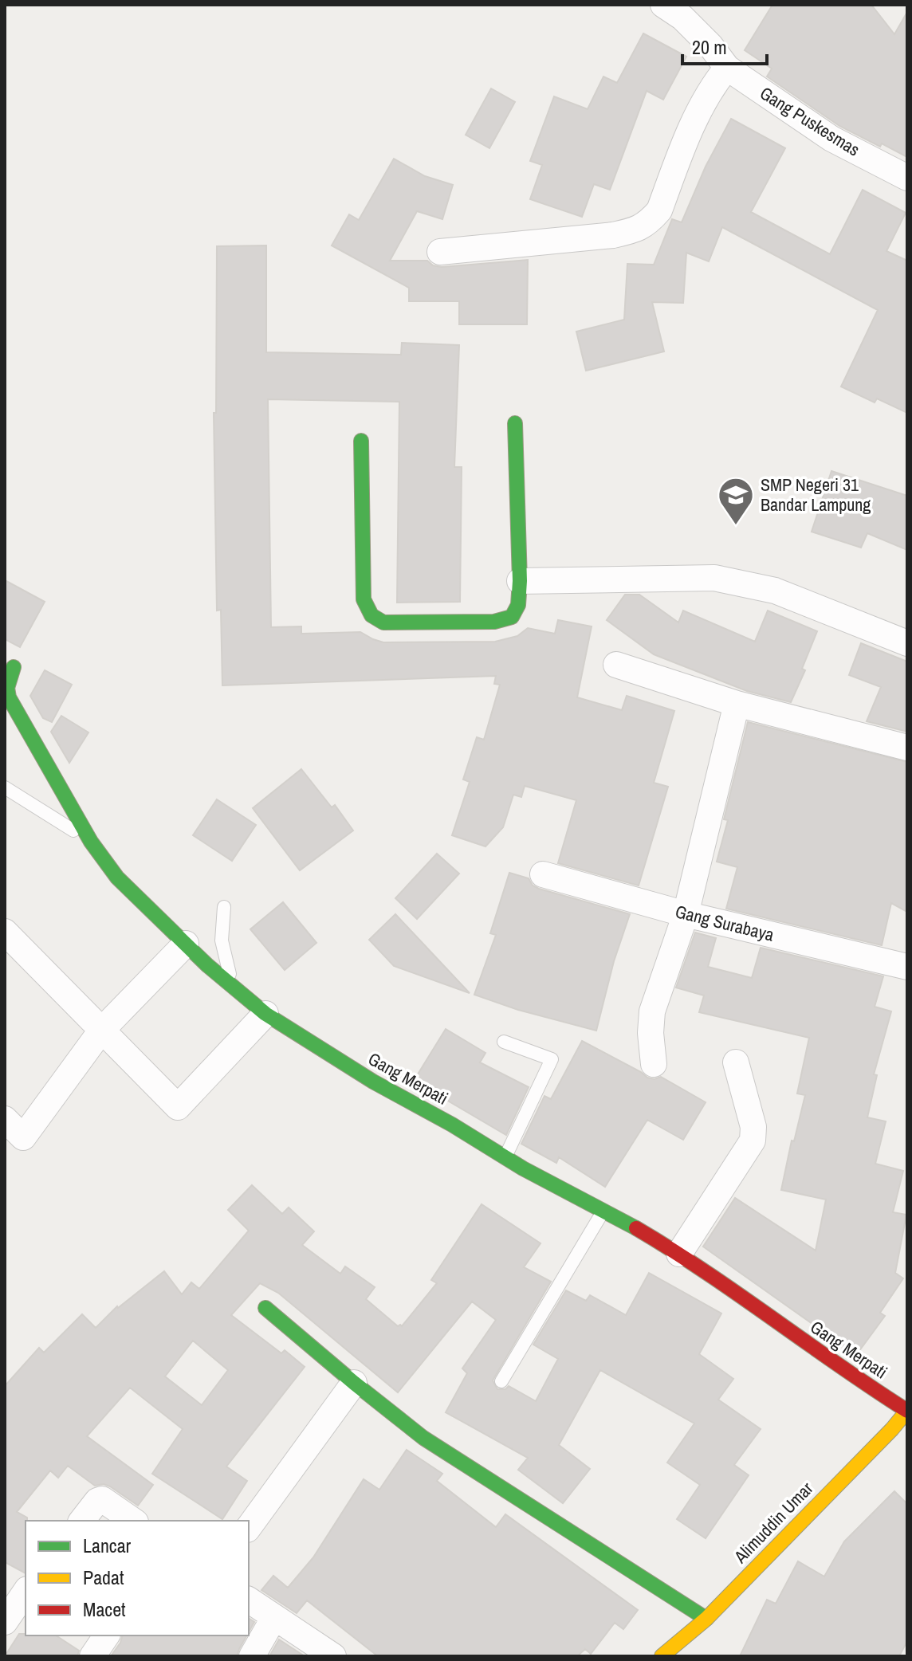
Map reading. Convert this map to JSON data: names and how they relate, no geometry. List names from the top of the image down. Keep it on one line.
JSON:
{"streets":{"street":["Gang Puskesmas","Gang Surabaya","Gang Merpati","Alimuddin Umar"]},"crossings":[["Gang Merpati","Alimuddin Umar"]],"places":{"school or university":["SMP Negeri 31 Bandar Lampung"]},"legend":["Lancar","Padat","Macet"],"scale_bar":"20 m"}
